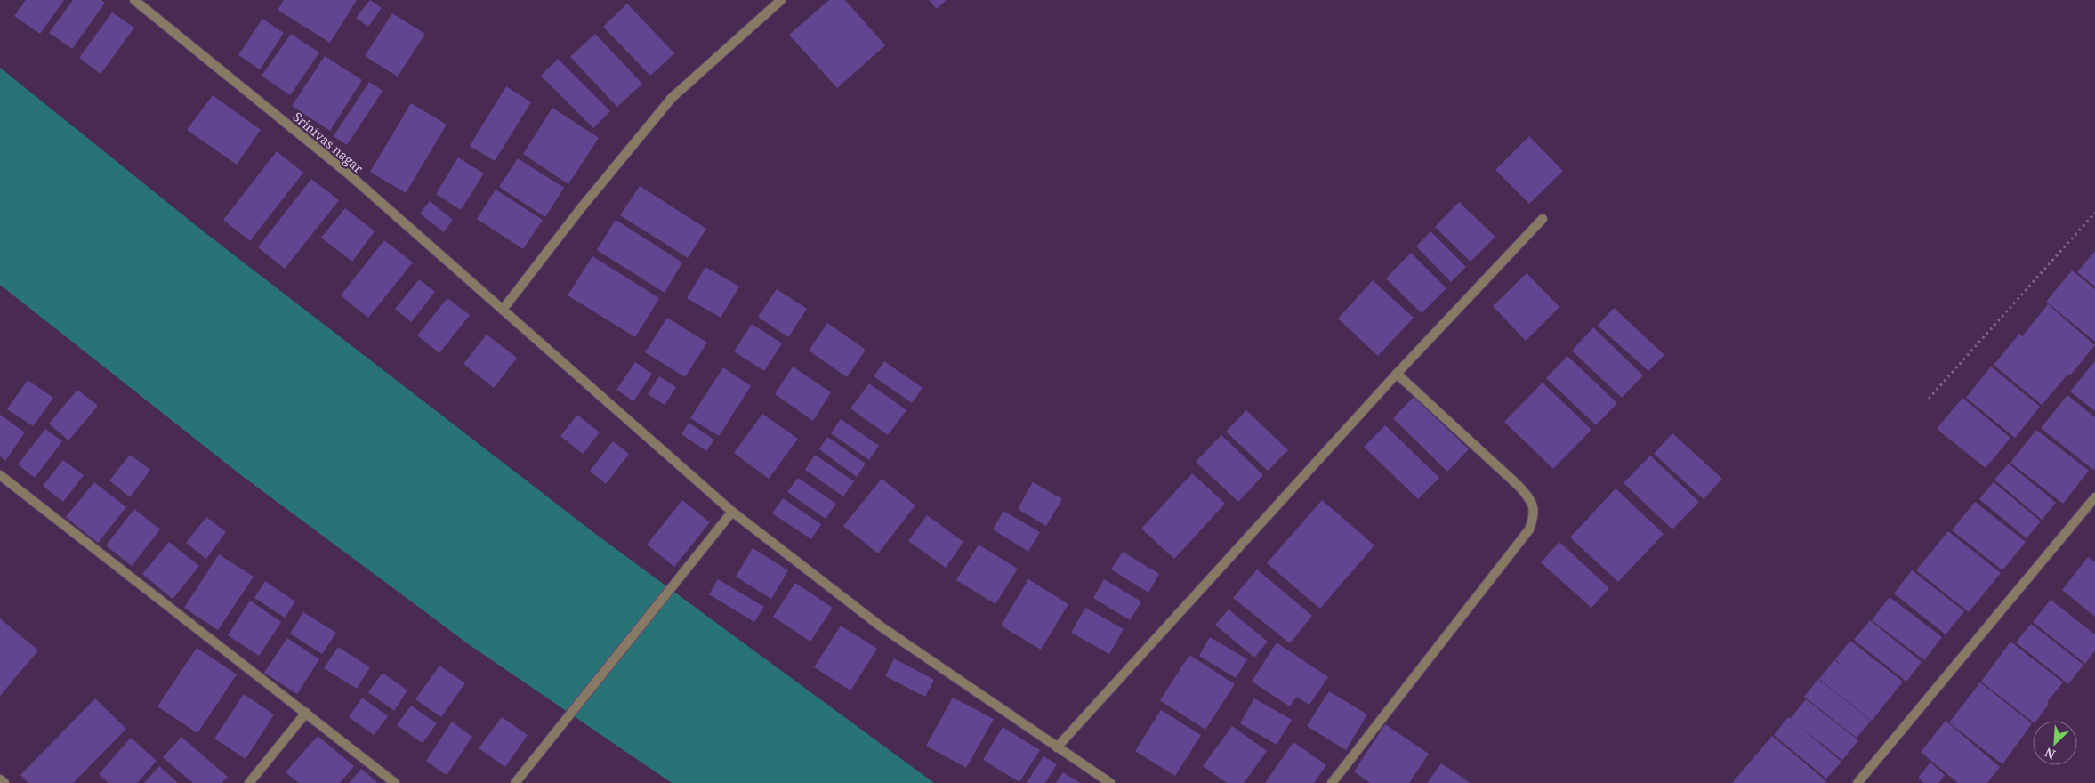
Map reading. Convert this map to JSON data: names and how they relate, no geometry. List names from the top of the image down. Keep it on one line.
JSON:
{"streets":{"street":["Srinivas nagar"]},"north":"bottom left"}
